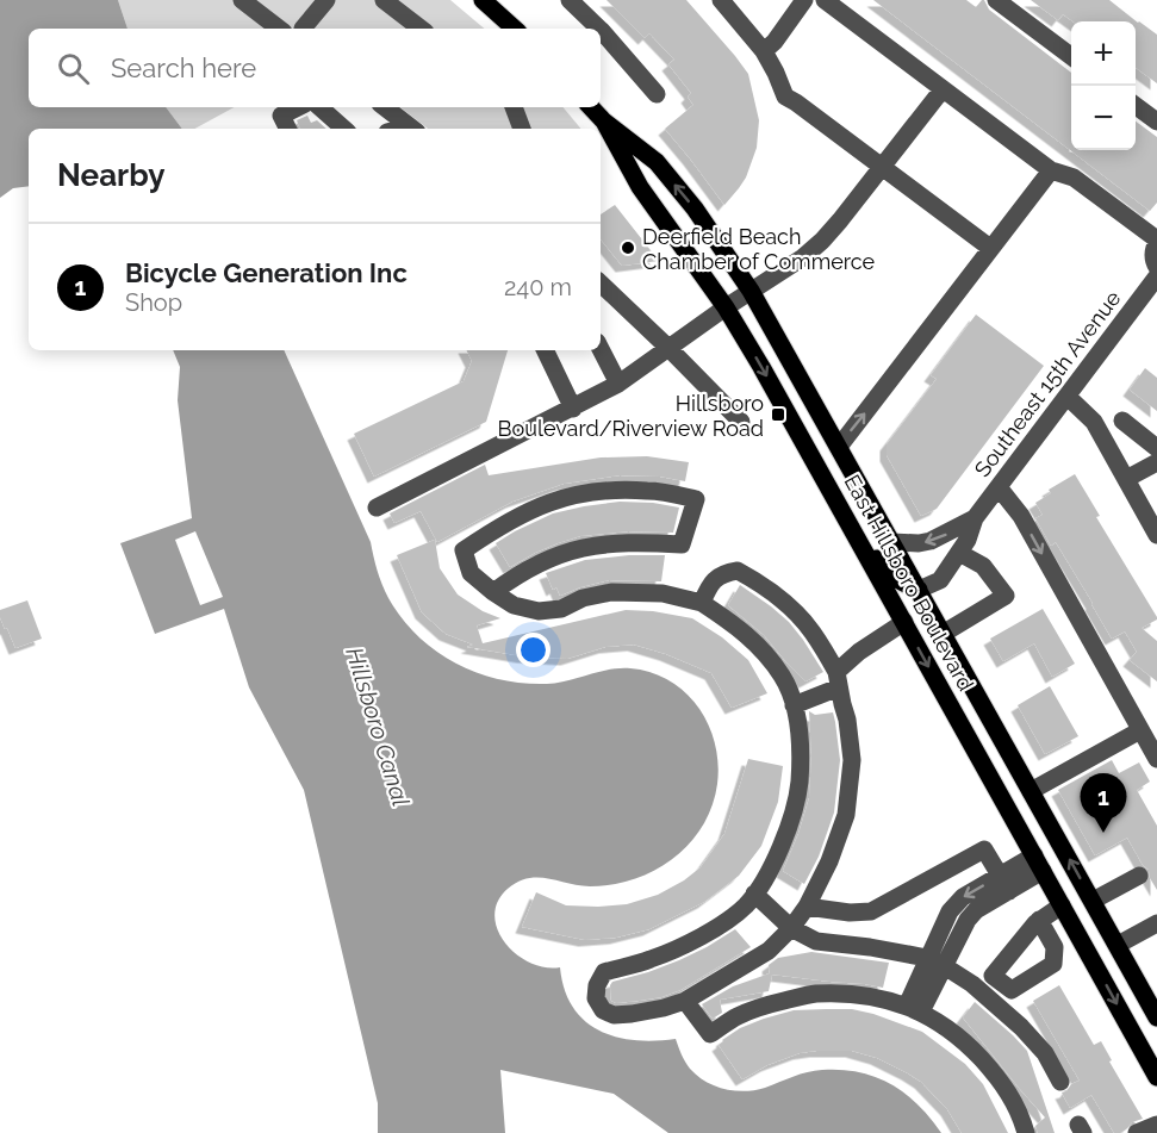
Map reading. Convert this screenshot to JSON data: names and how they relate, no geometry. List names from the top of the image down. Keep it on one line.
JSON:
{"streets":{"main road":["East Hillsboro Boulevard"],"street":["Southeast 15th Avenue"]},"crossings":[["Southeast 15th Avenue","East Hillsboro Boulevard"]],"water":["Hillsboro Canal"],"places":{"other":["Deerfield Beach Chamber of Commerce"],"transit":["Hillsboro Boulevard/Riverview Road"]},"page":{"map_buttons":["+","−"],"search":"Search here","heading":"Nearby","list":[{"mark":"1","name":"Bicycle Generation Inc","note":"Shop","value":"240 m"}],"pins":"1"}}
